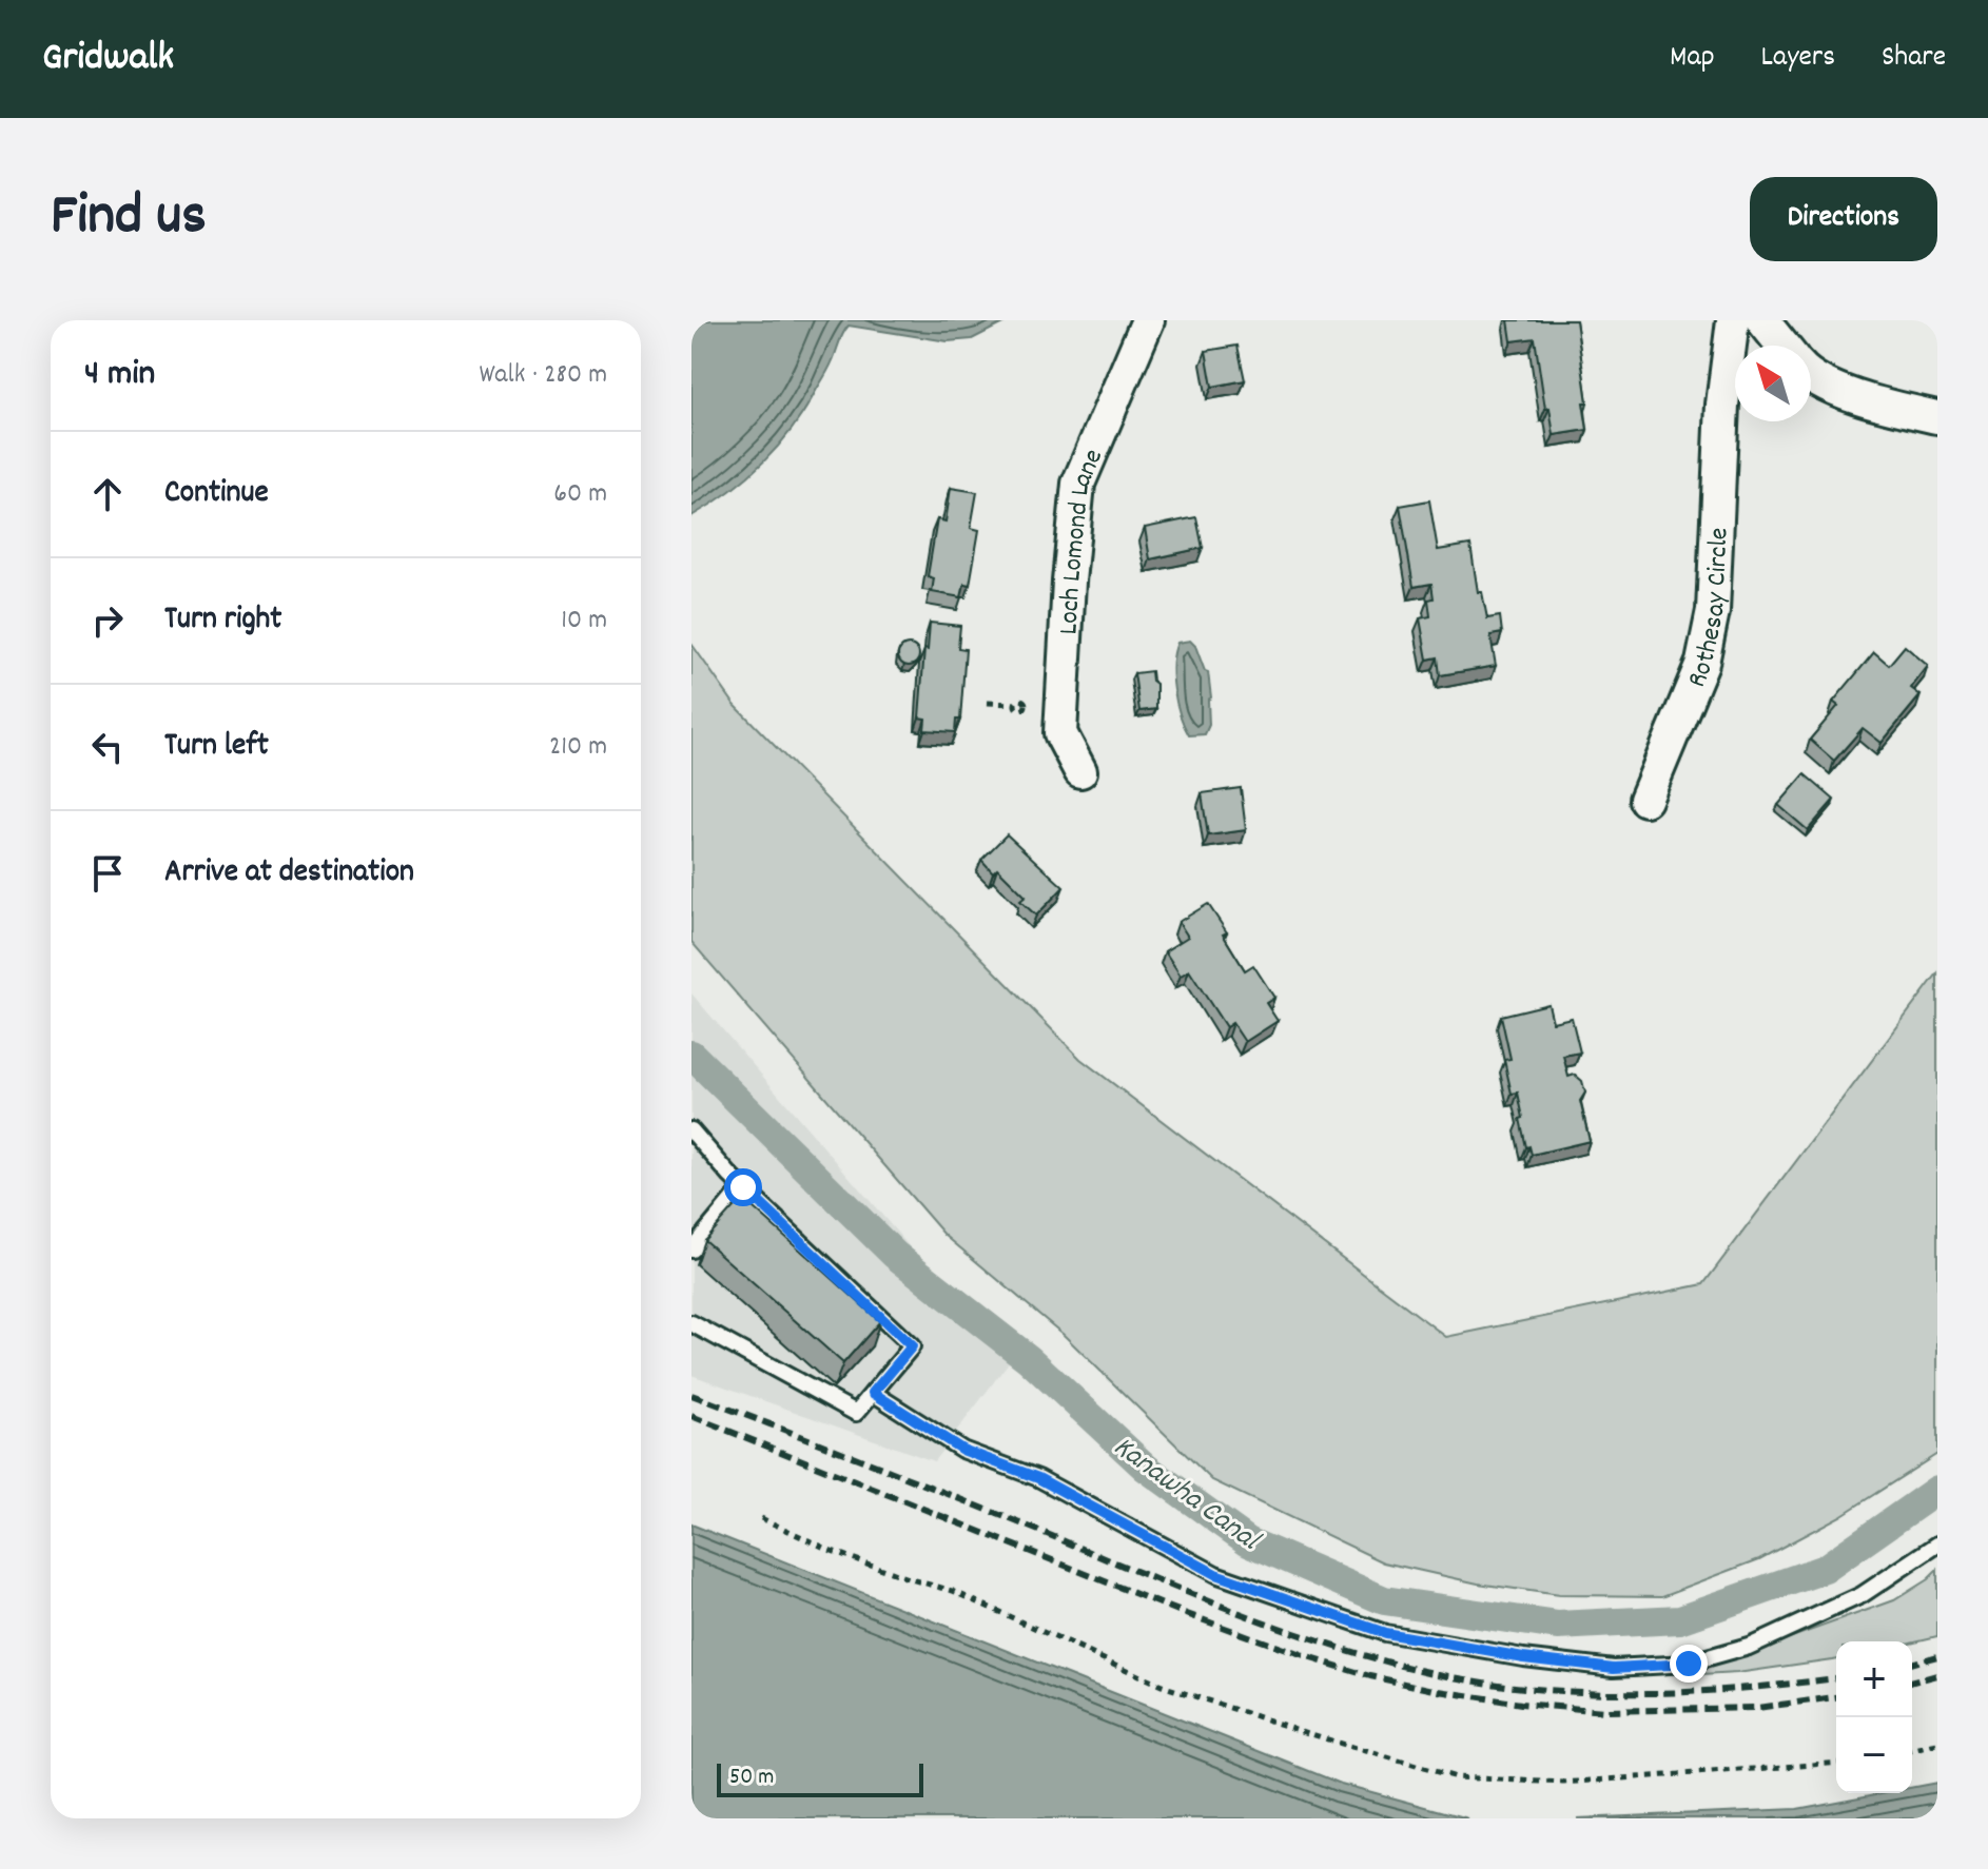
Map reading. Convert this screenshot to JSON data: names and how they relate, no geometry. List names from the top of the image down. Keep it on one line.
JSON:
{"streets":{"street":["Loch Lomond Lane","Rothesay Circle"]},"water":["Kanawha Canal"],"scale_bar":"50 m","north":"top left","page":{"header":"Gridwalk","nav":["Map","Layers","Share"],"title":"Find us","buttons":"Directions","heading":["4 min","Walk · 280 m"],"list":[["Continue","60 m"],["Turn right","10 m"],["Turn left","210 m"],"Arrive at destination"],"map_buttons":["+","−"],"scale":"50 m"}}
